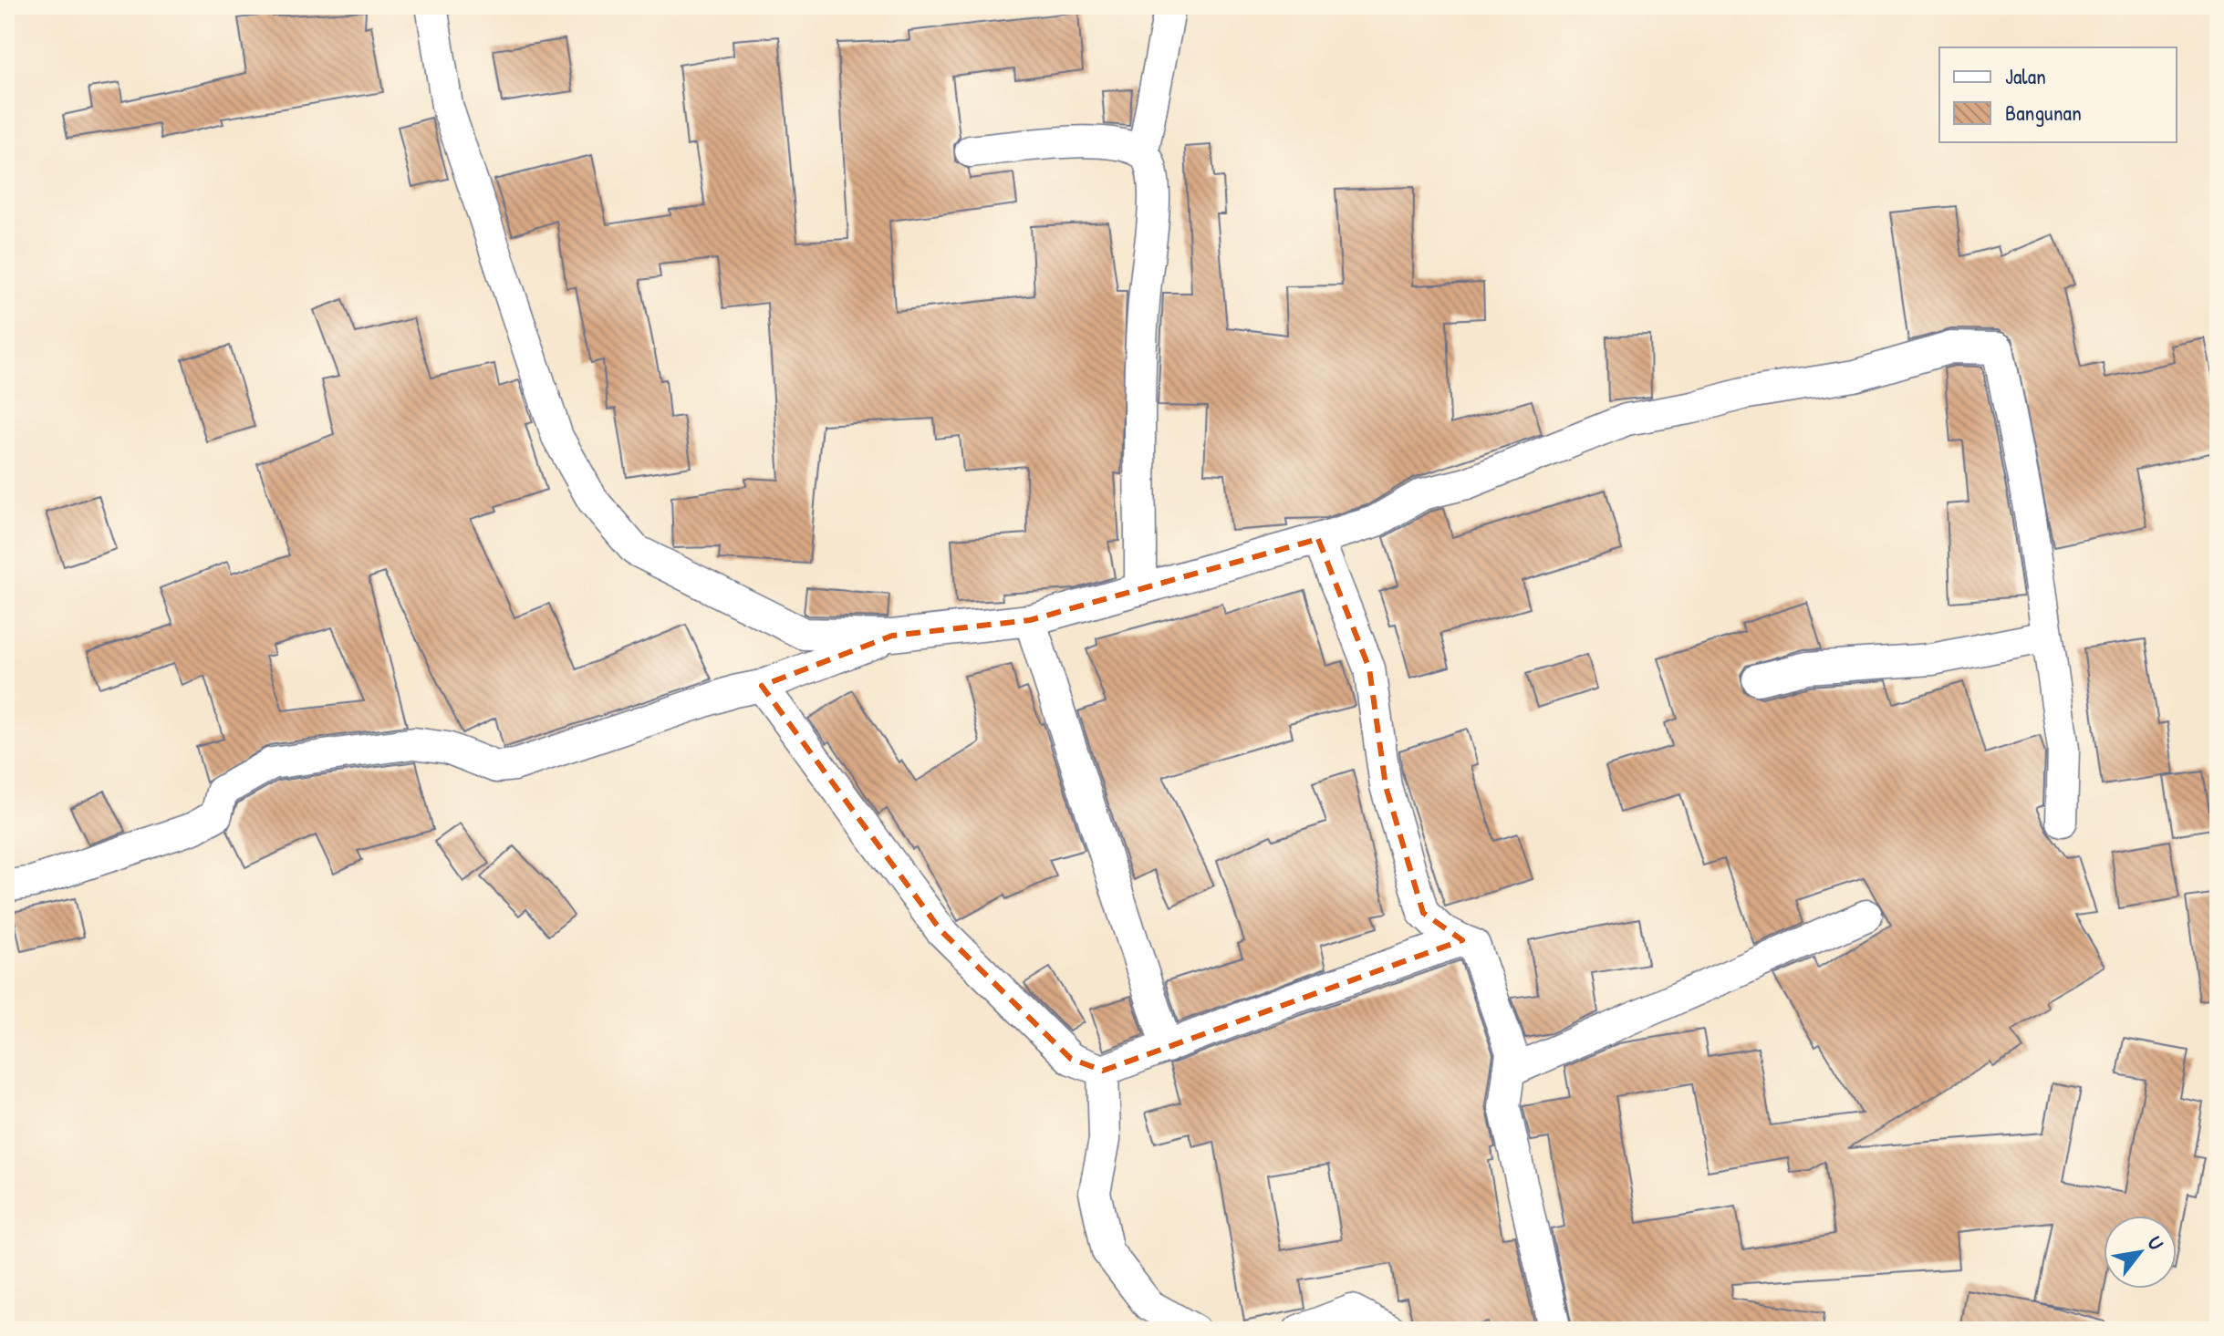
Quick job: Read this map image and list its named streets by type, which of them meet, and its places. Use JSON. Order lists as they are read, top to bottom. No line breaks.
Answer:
{"legend":["Jalan","Bangunan"],"north":"top right"}
